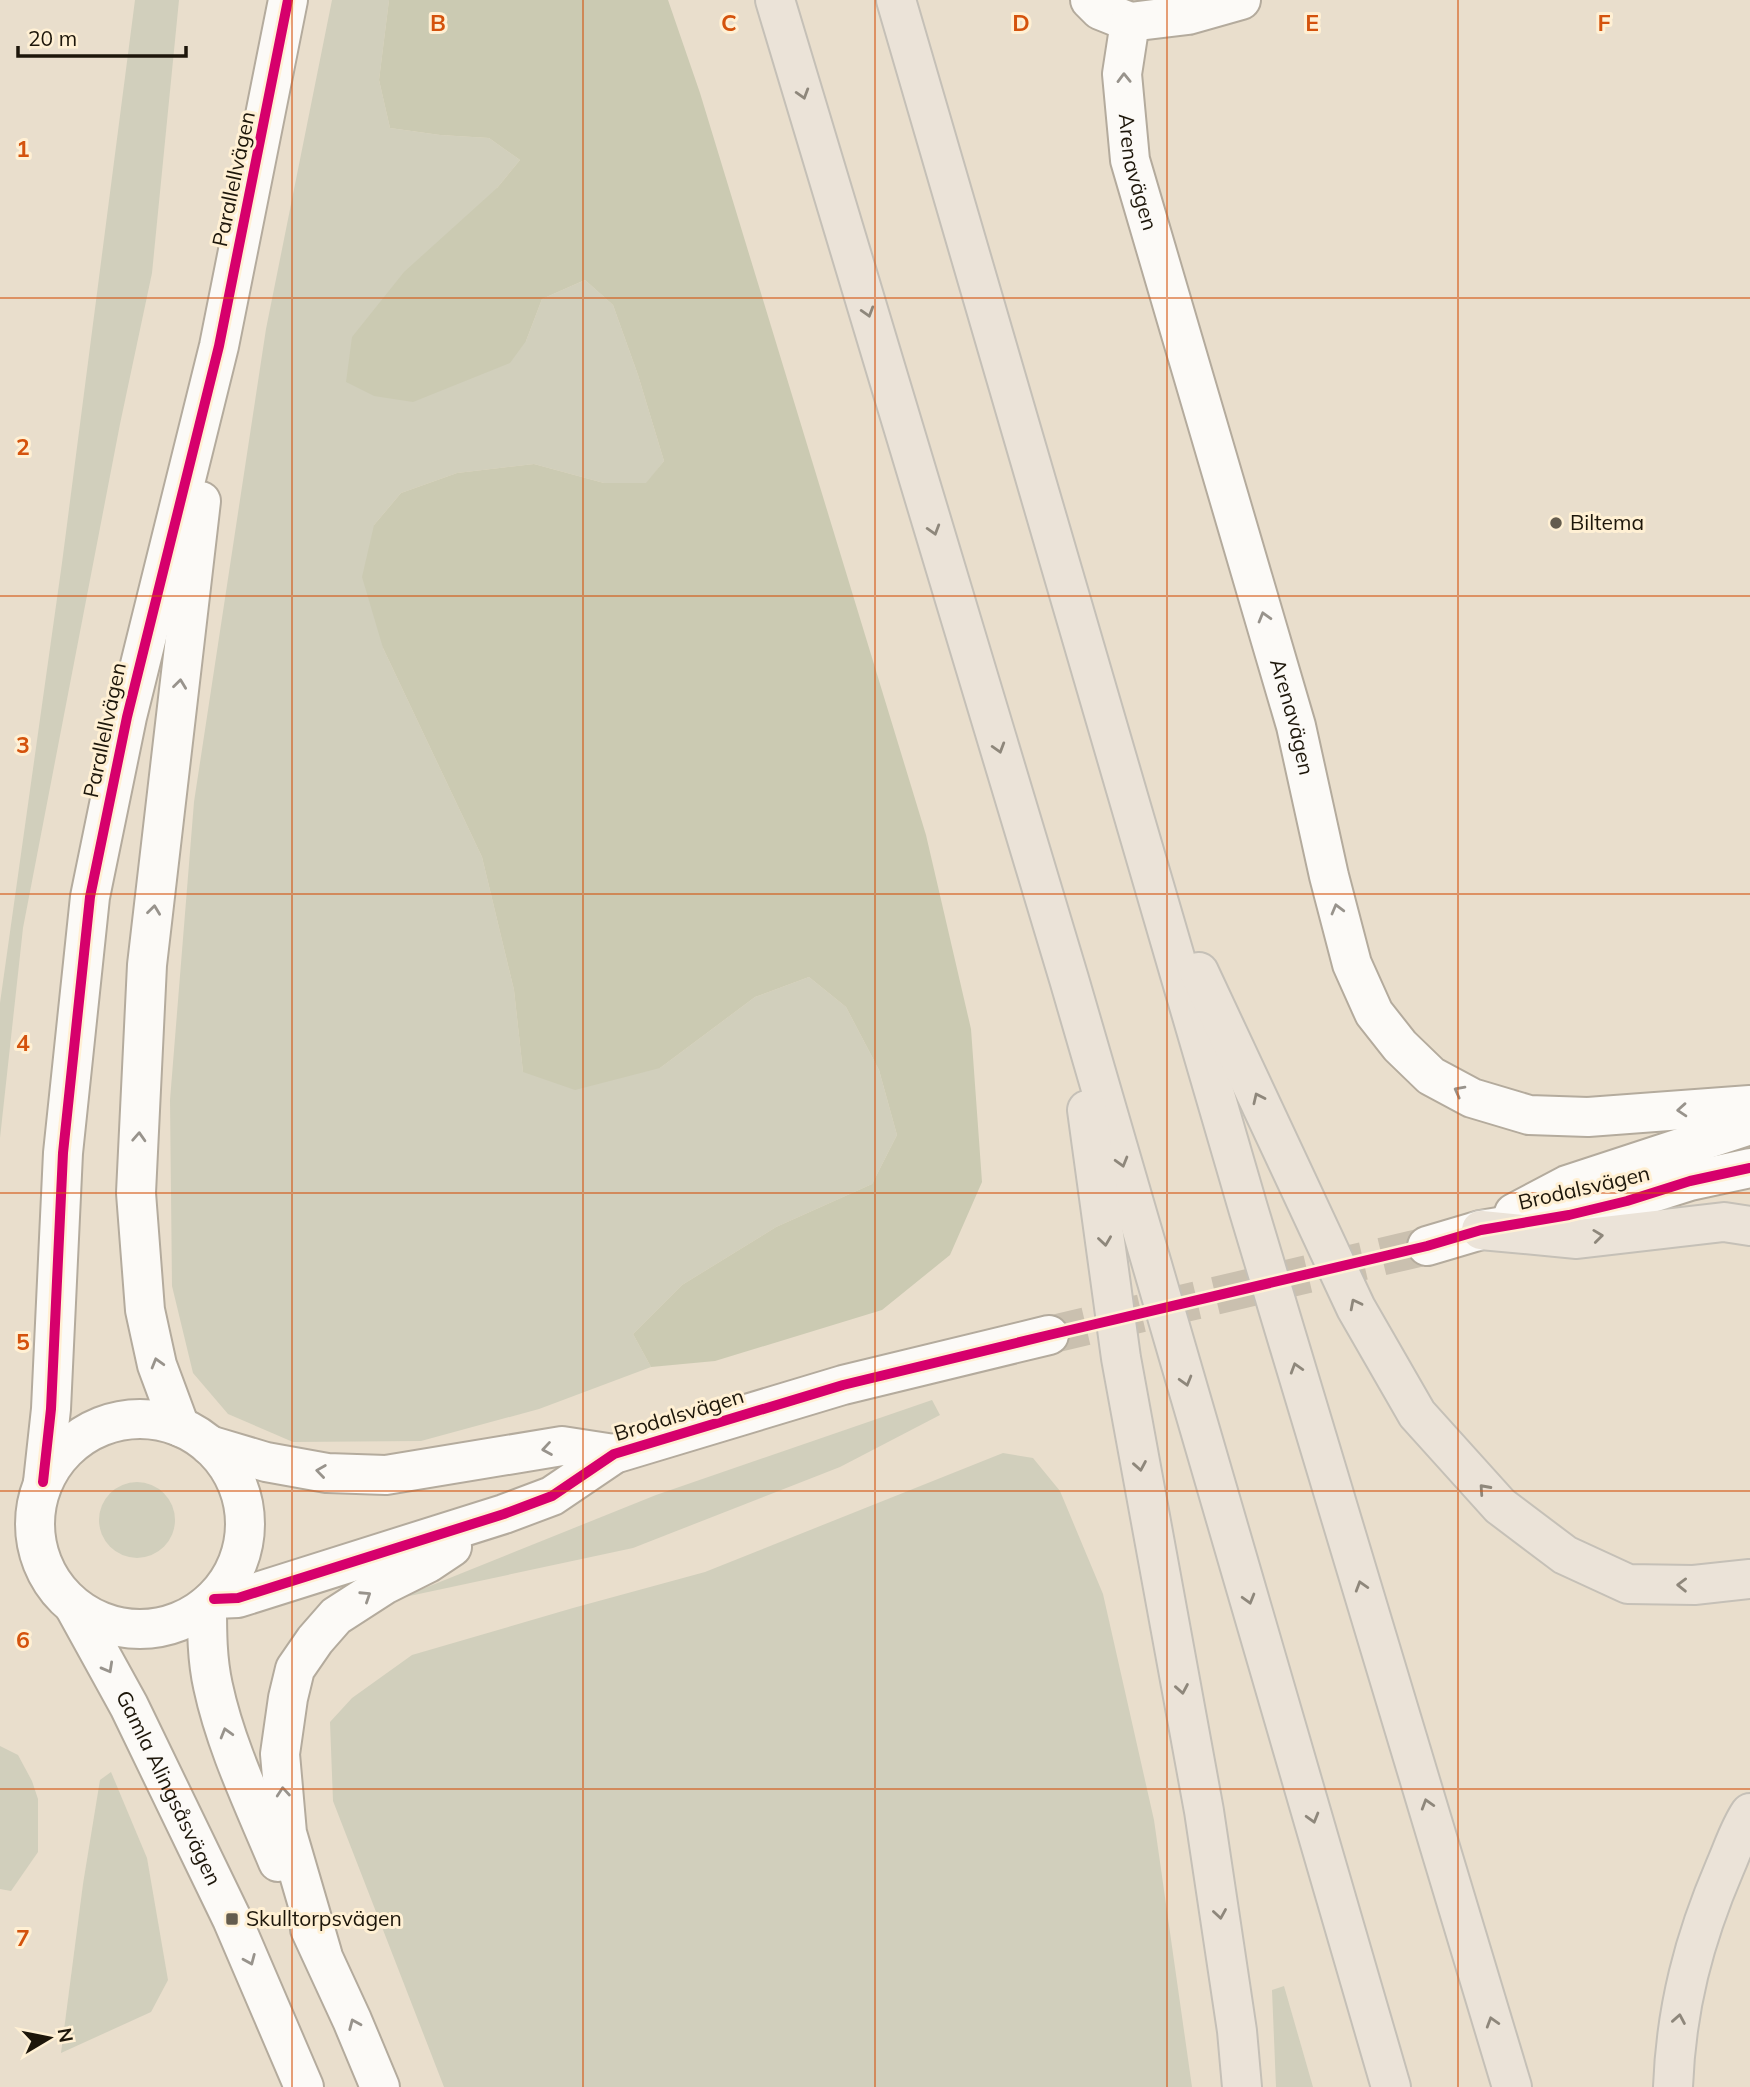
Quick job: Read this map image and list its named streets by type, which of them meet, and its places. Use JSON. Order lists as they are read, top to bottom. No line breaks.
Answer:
{"streets":{"street":["Arenavägen","Parallellvägen","Brodalsvägen","Gamla Alingsåsvägen"]},"crossings":[["Parallellvägen","Brodalsvägen"],["Parallellvägen","Gamla Alingsåsvägen"],["Brodalsvägen","Gamla Alingsåsvägen"]],"one_way":["Arenavägen"],"places":{"other":["Biltema"],"transit":["Skulltorpsvägen"]},"scale_bar":"20 m","north":"right","grid":{"columns":["B","C","D","E","F"],"rows":["1","2","3","4","5","6","7"]}}
